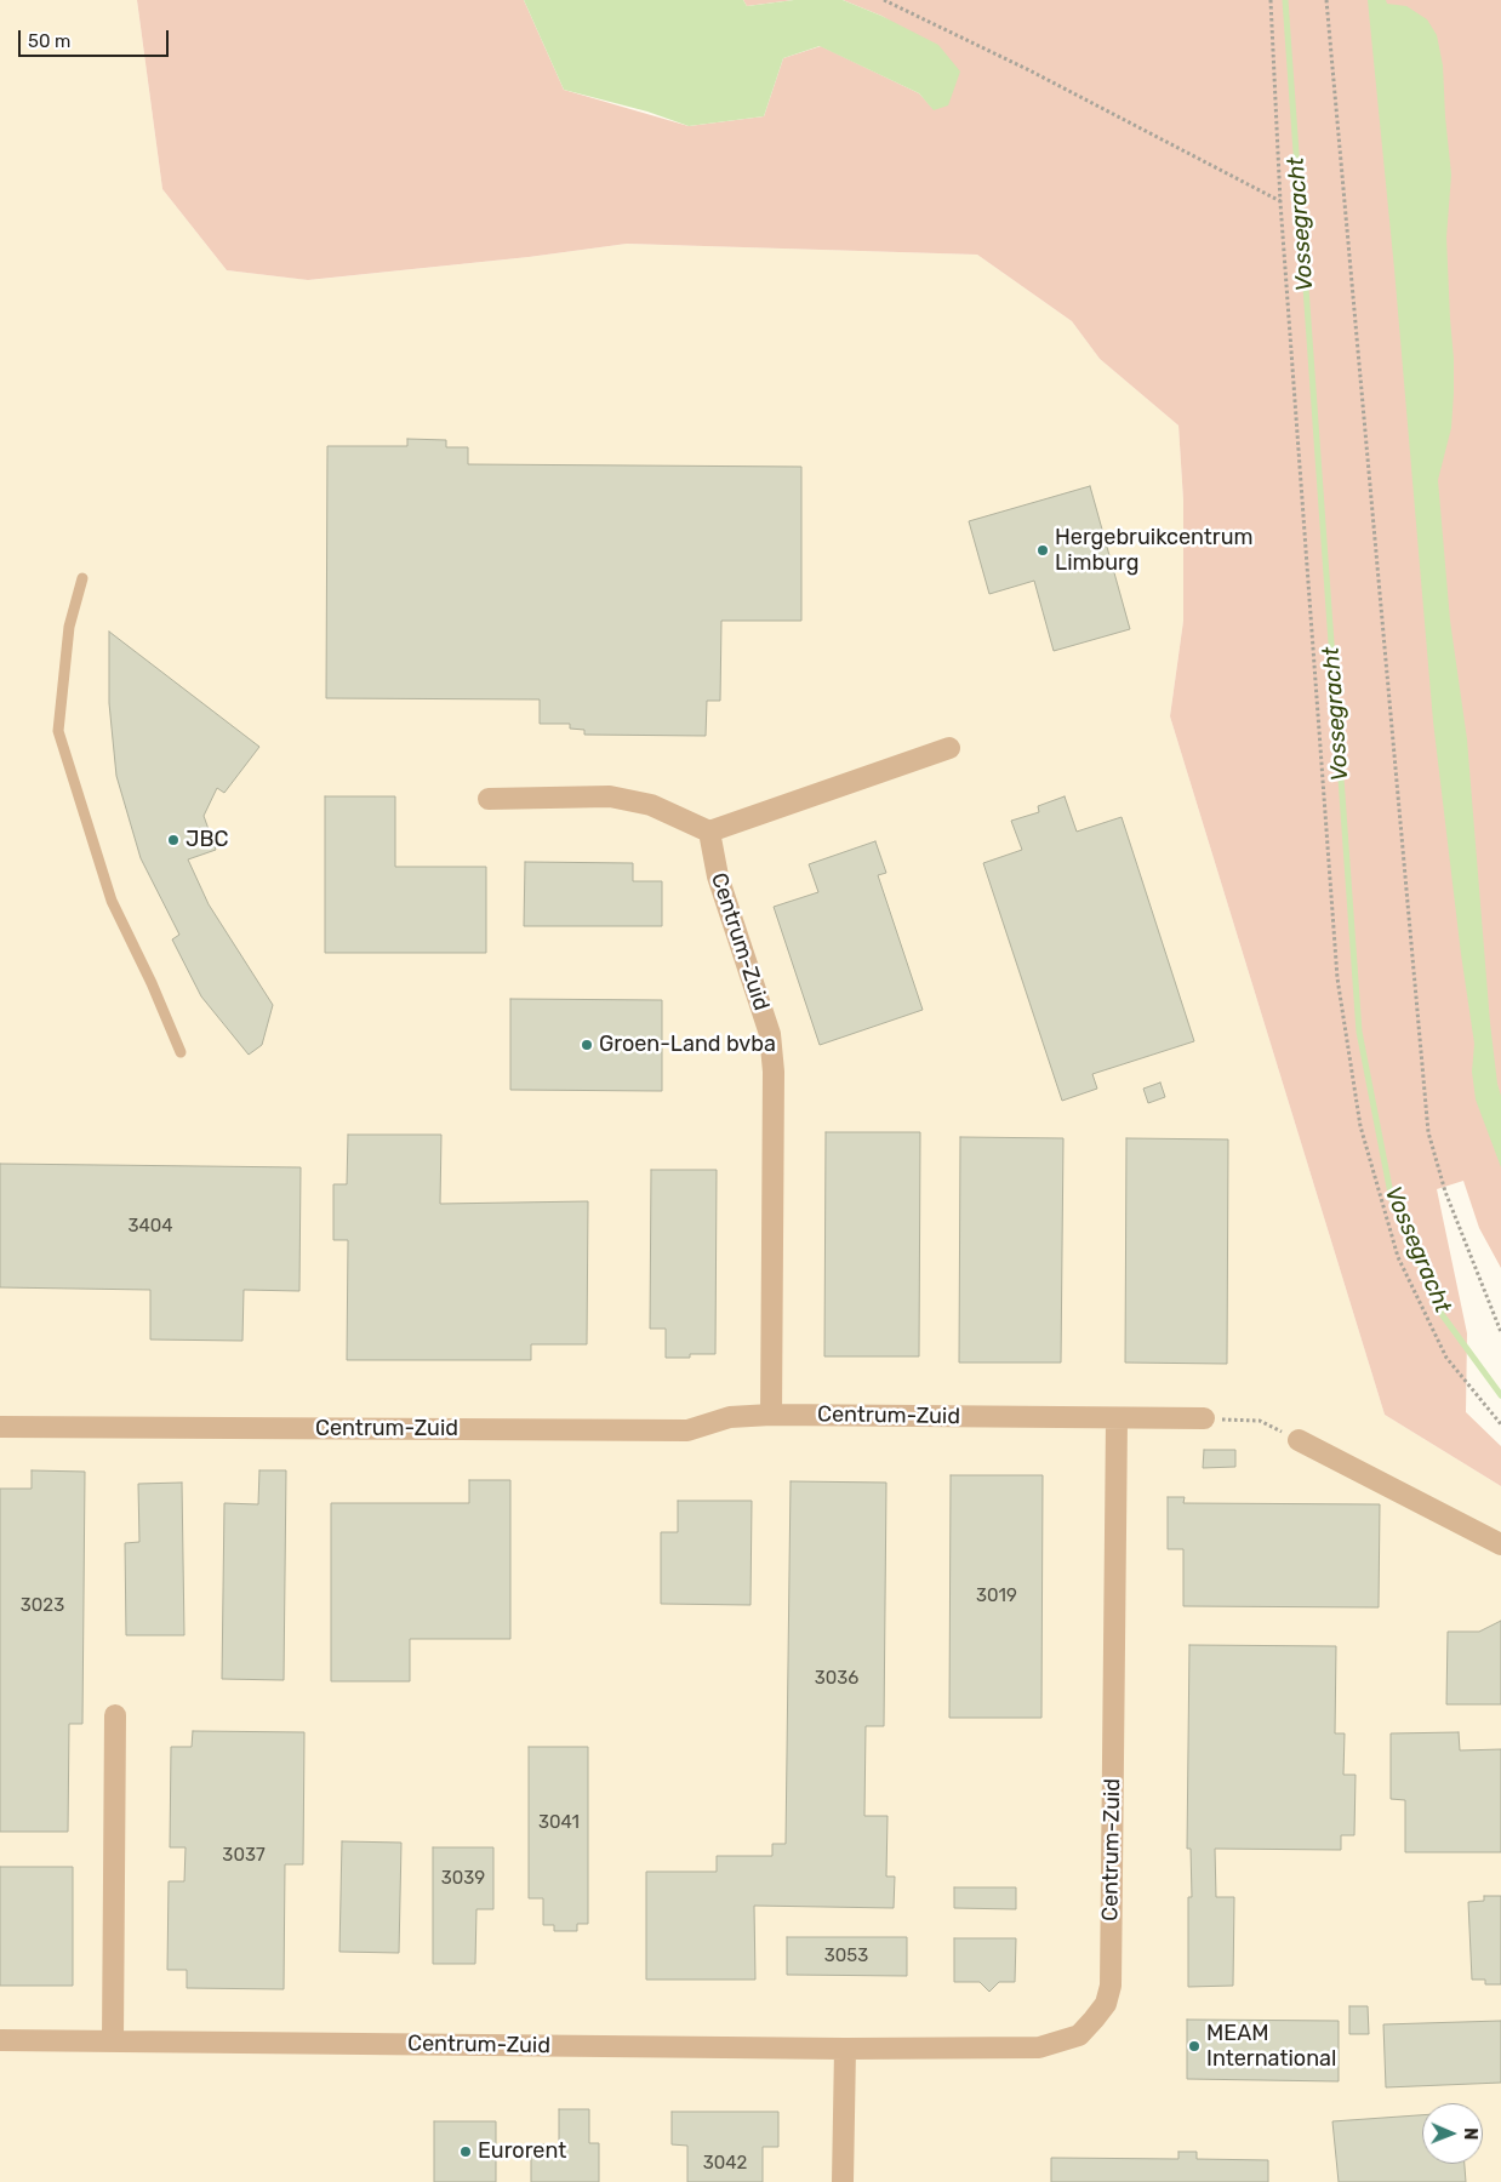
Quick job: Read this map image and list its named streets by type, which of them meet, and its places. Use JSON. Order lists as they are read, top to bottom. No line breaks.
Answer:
{"streets":{"street":["Centrum-Zuid"]},"water":["Vossegracht"],"places":["Hergebruikcentrum Limburg","JBC","Groen-Land bvba","MEAM International","Eurorent"],"house_numbers":["3404","3019","3023","3036","3041","3037","3039","3053","3042"],"scale_bar":"50 m","north":"right"}
